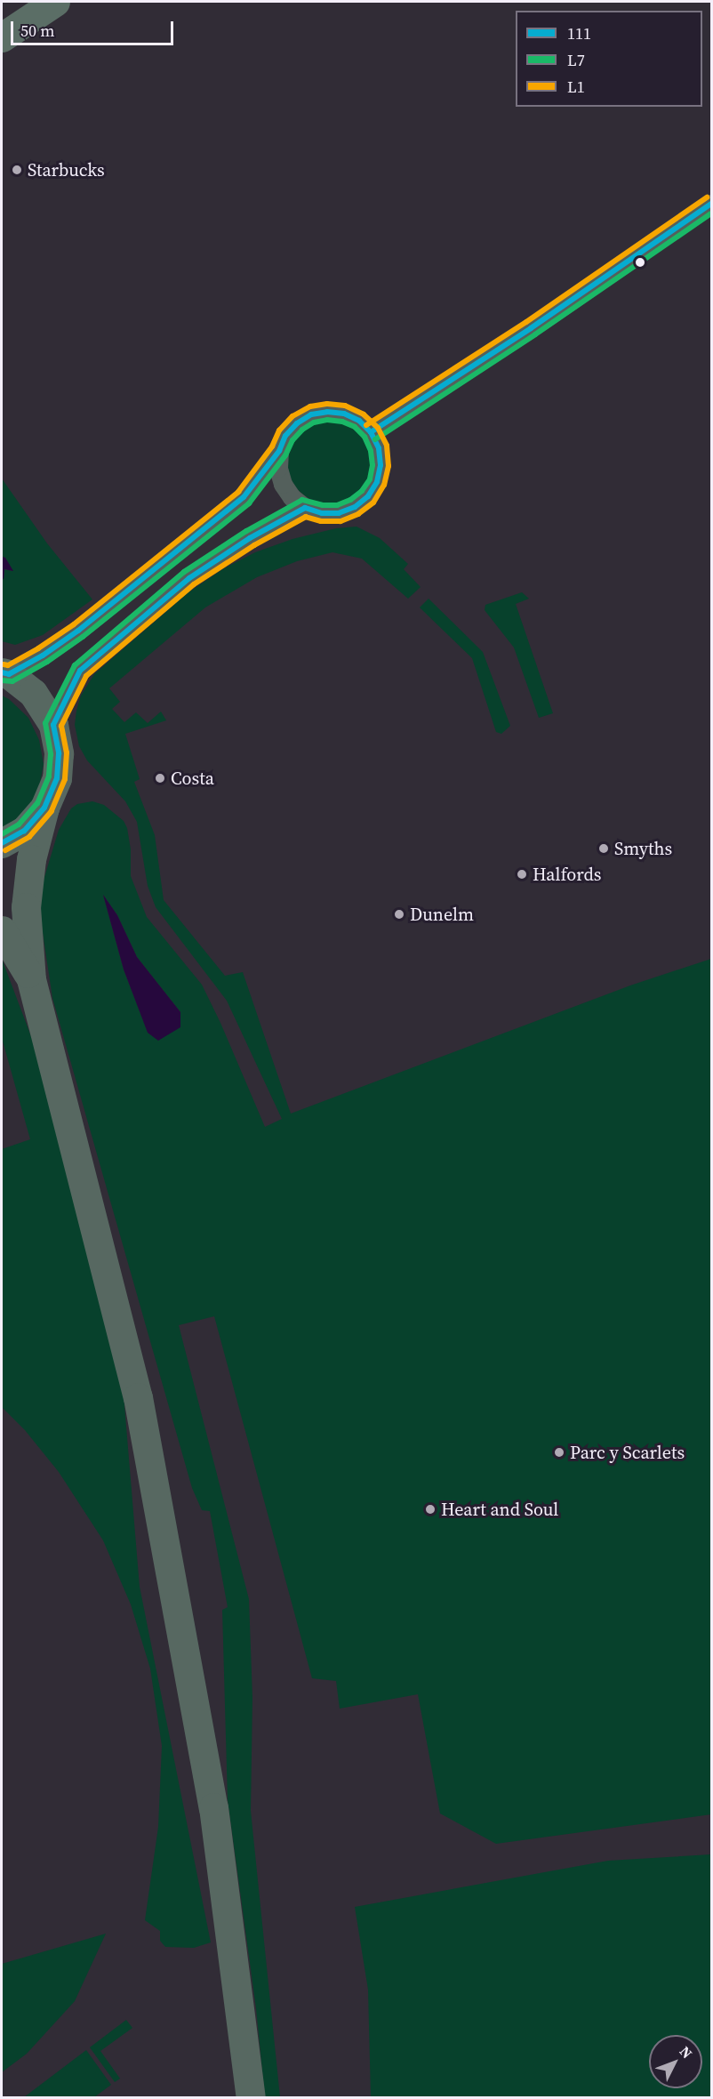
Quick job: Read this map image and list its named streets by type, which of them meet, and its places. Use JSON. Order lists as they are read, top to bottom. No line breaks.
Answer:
{"places":["Starbucks","Costa","Smyths","Halfords","Dunelm","Parc y Scarlets","Heart and Soul"],"lines":["transit line L1","transit line 111","transit line L7"],"legend":["111","L7","L1"],"scale_bar":"50 m","north":"top right"}
